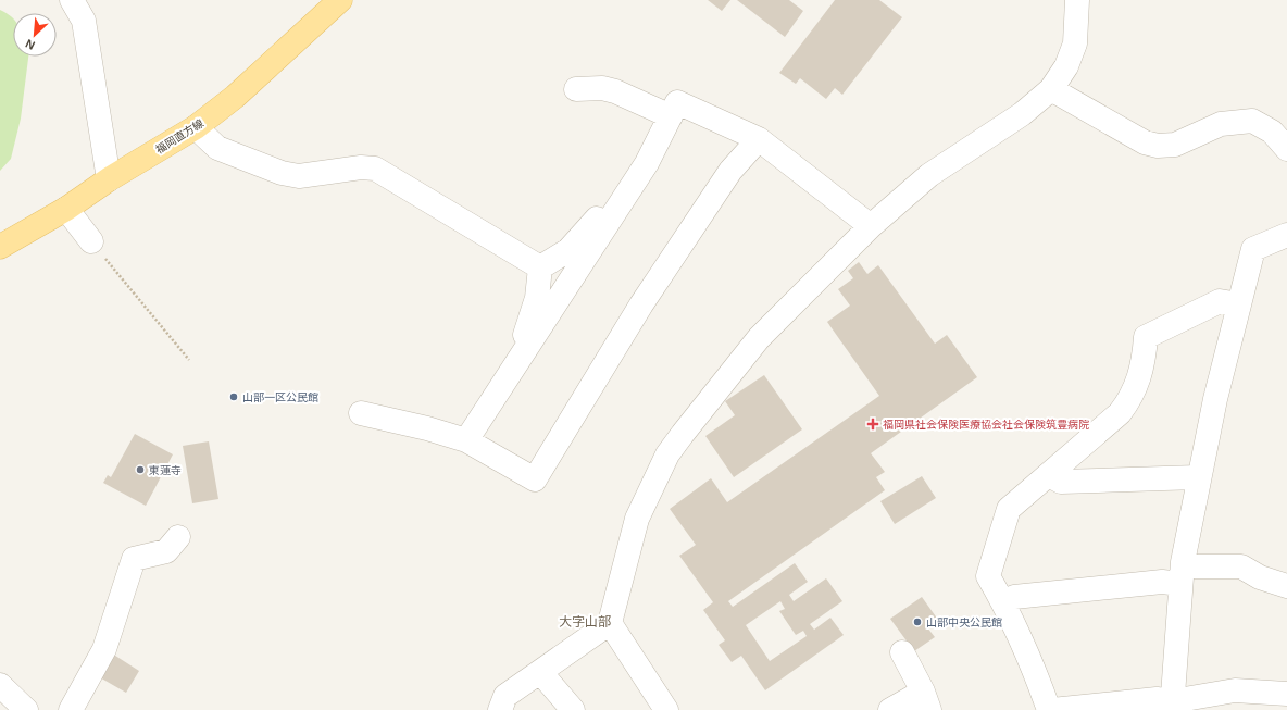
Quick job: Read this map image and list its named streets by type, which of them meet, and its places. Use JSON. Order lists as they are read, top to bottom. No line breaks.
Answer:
{"streets":{"main road":["福岡直方線"]},"districts":["大字山部"],"places":{"other":["山部一区公民館","東蓮寺","山部中央公民館"],"health":["福岡県社会保険医療協会社会保険筑豊病院"]},"north":"bottom left"}
